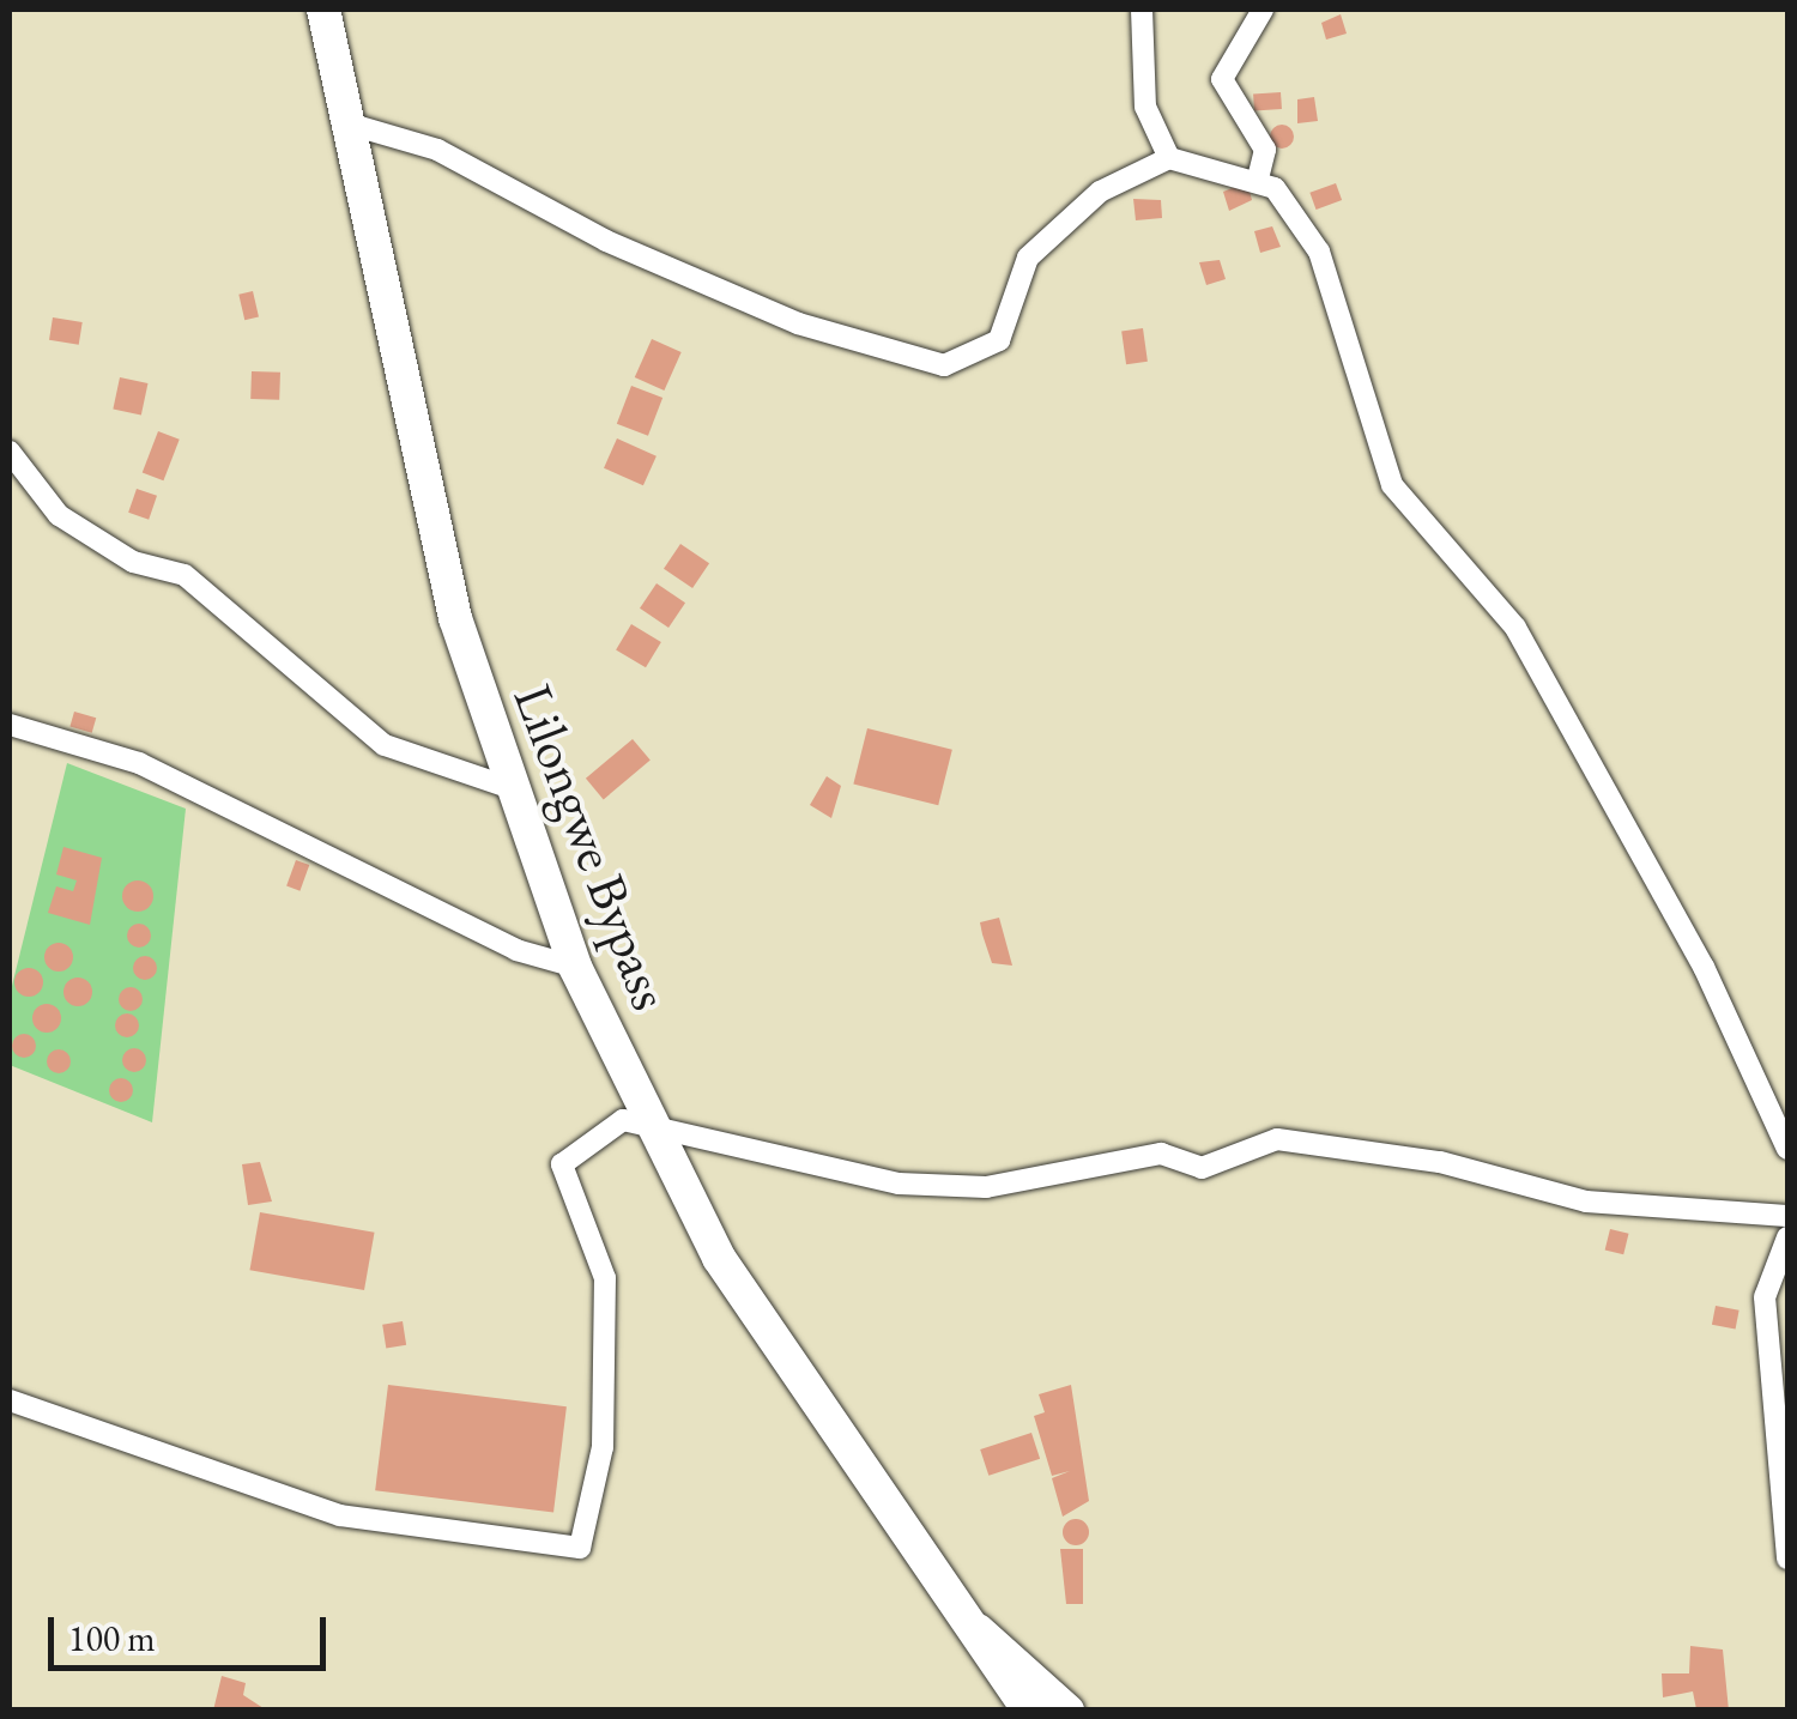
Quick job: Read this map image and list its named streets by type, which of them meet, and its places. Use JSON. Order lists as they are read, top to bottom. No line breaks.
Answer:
{"streets":{"main road":["Lilongwe Bypass"]},"scale_bar":"100 m"}
